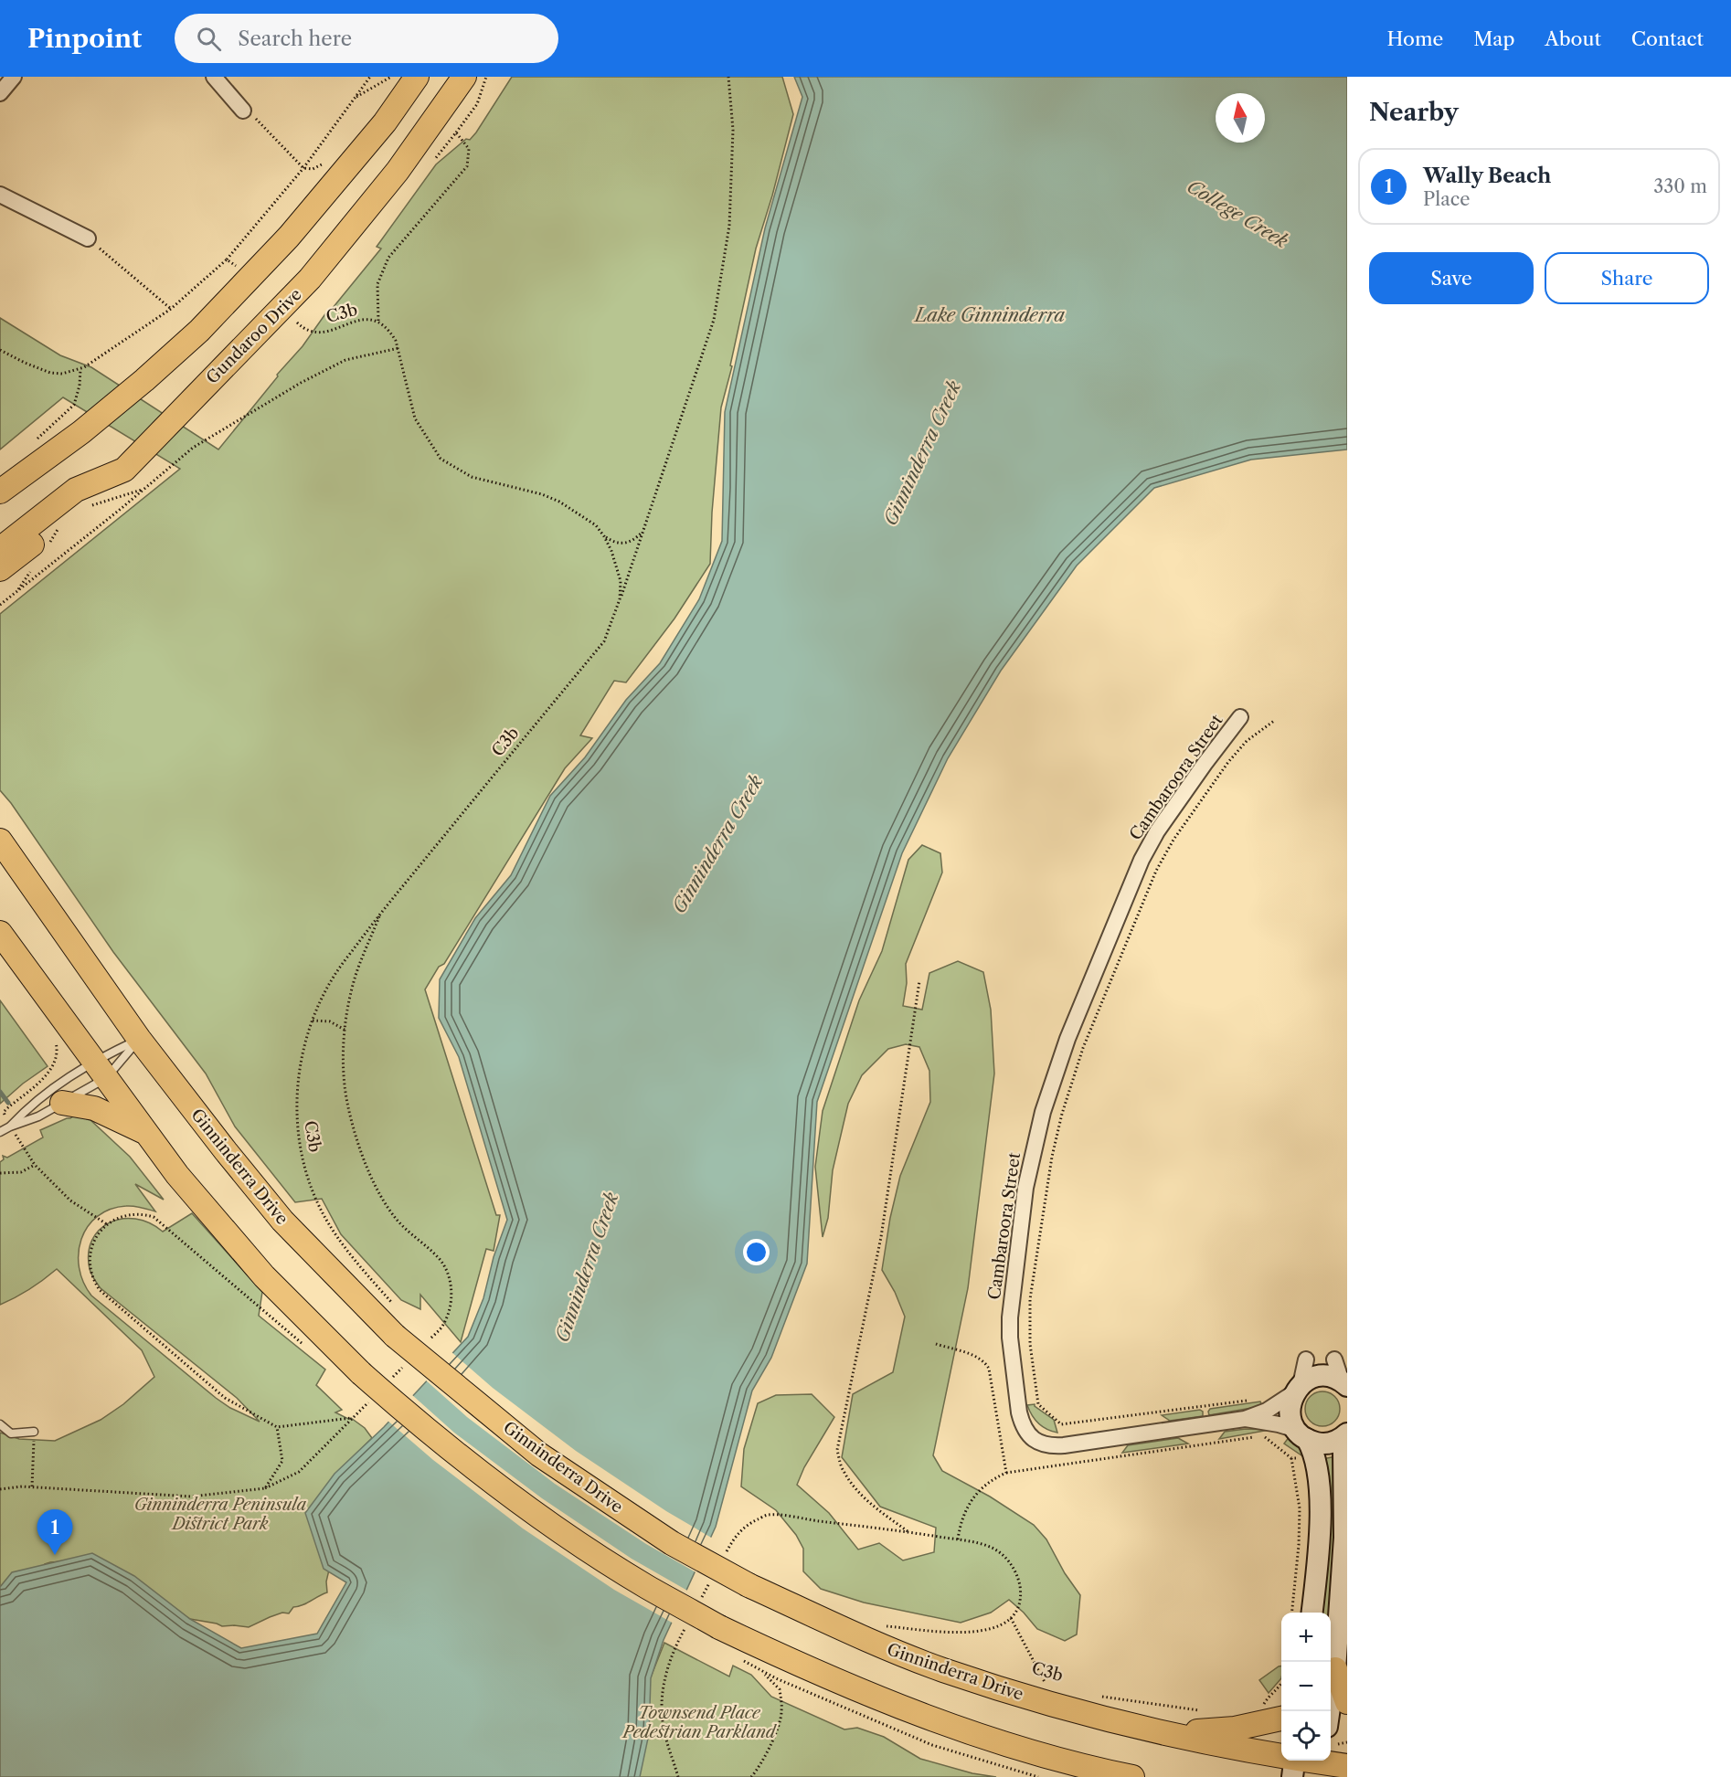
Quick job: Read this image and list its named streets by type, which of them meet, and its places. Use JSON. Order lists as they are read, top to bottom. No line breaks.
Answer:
{"streets":{"main road":["Gundaroo Drive","Ginninderra Drive"],"street":["Cambaroora Street"],"path":["C3b"]},"water":["College Creek","Lake Ginninderra","Ginninderra Creek"],"parks":["Ginninderra Peninsula District Park","Townsend Place Pedestrian Parkland"],"north":"top","page":{"header":"Pinpoint","search":"Search here","nav":["Home","Map","About","Contact"],"heading":"Nearby","list":[{"mark":"1","name":"Wally Beach","note":"Place","value":"330 m"}],"buttons":["Save","Share"],"pins":"1","map_buttons":["+","−"]}}
